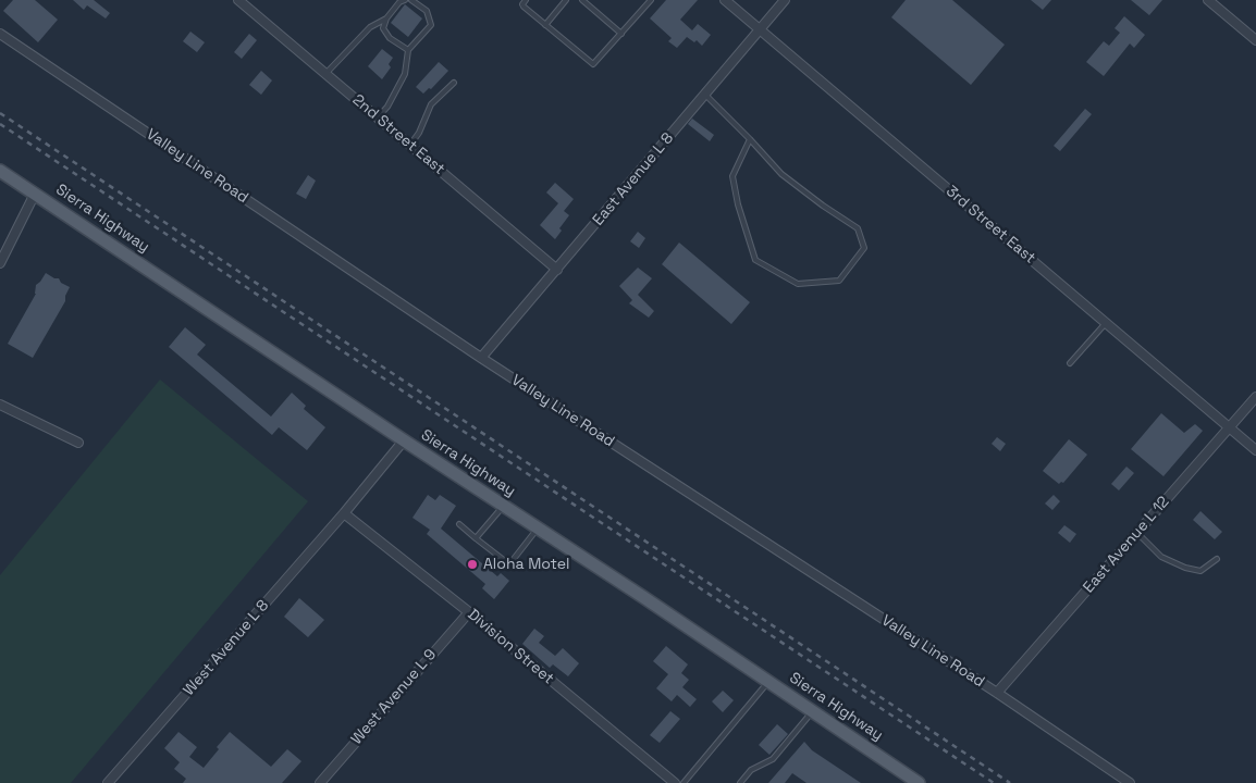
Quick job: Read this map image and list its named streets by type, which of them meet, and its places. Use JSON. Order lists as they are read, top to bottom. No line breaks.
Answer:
{"streets":{"main road":["Sierra Highway"],"street":["2nd Street East","Valley Line Road","East Avenue L 8","3rd Street East","East Avenue L 12","Division Street","West Avenue L 8","West Avenue L 9"]},"crossings":[["2nd Street East","East Avenue L 8"],["Valley Line Road","East Avenue L 8"],["Valley Line Road","East Avenue L 12"],["East Avenue L 8","3rd Street East"],["3rd Street East","East Avenue L 12"],["Division Street","West Avenue L 8"],["Division Street","West Avenue L 9"]],"places":["Aloha Motel"]}
